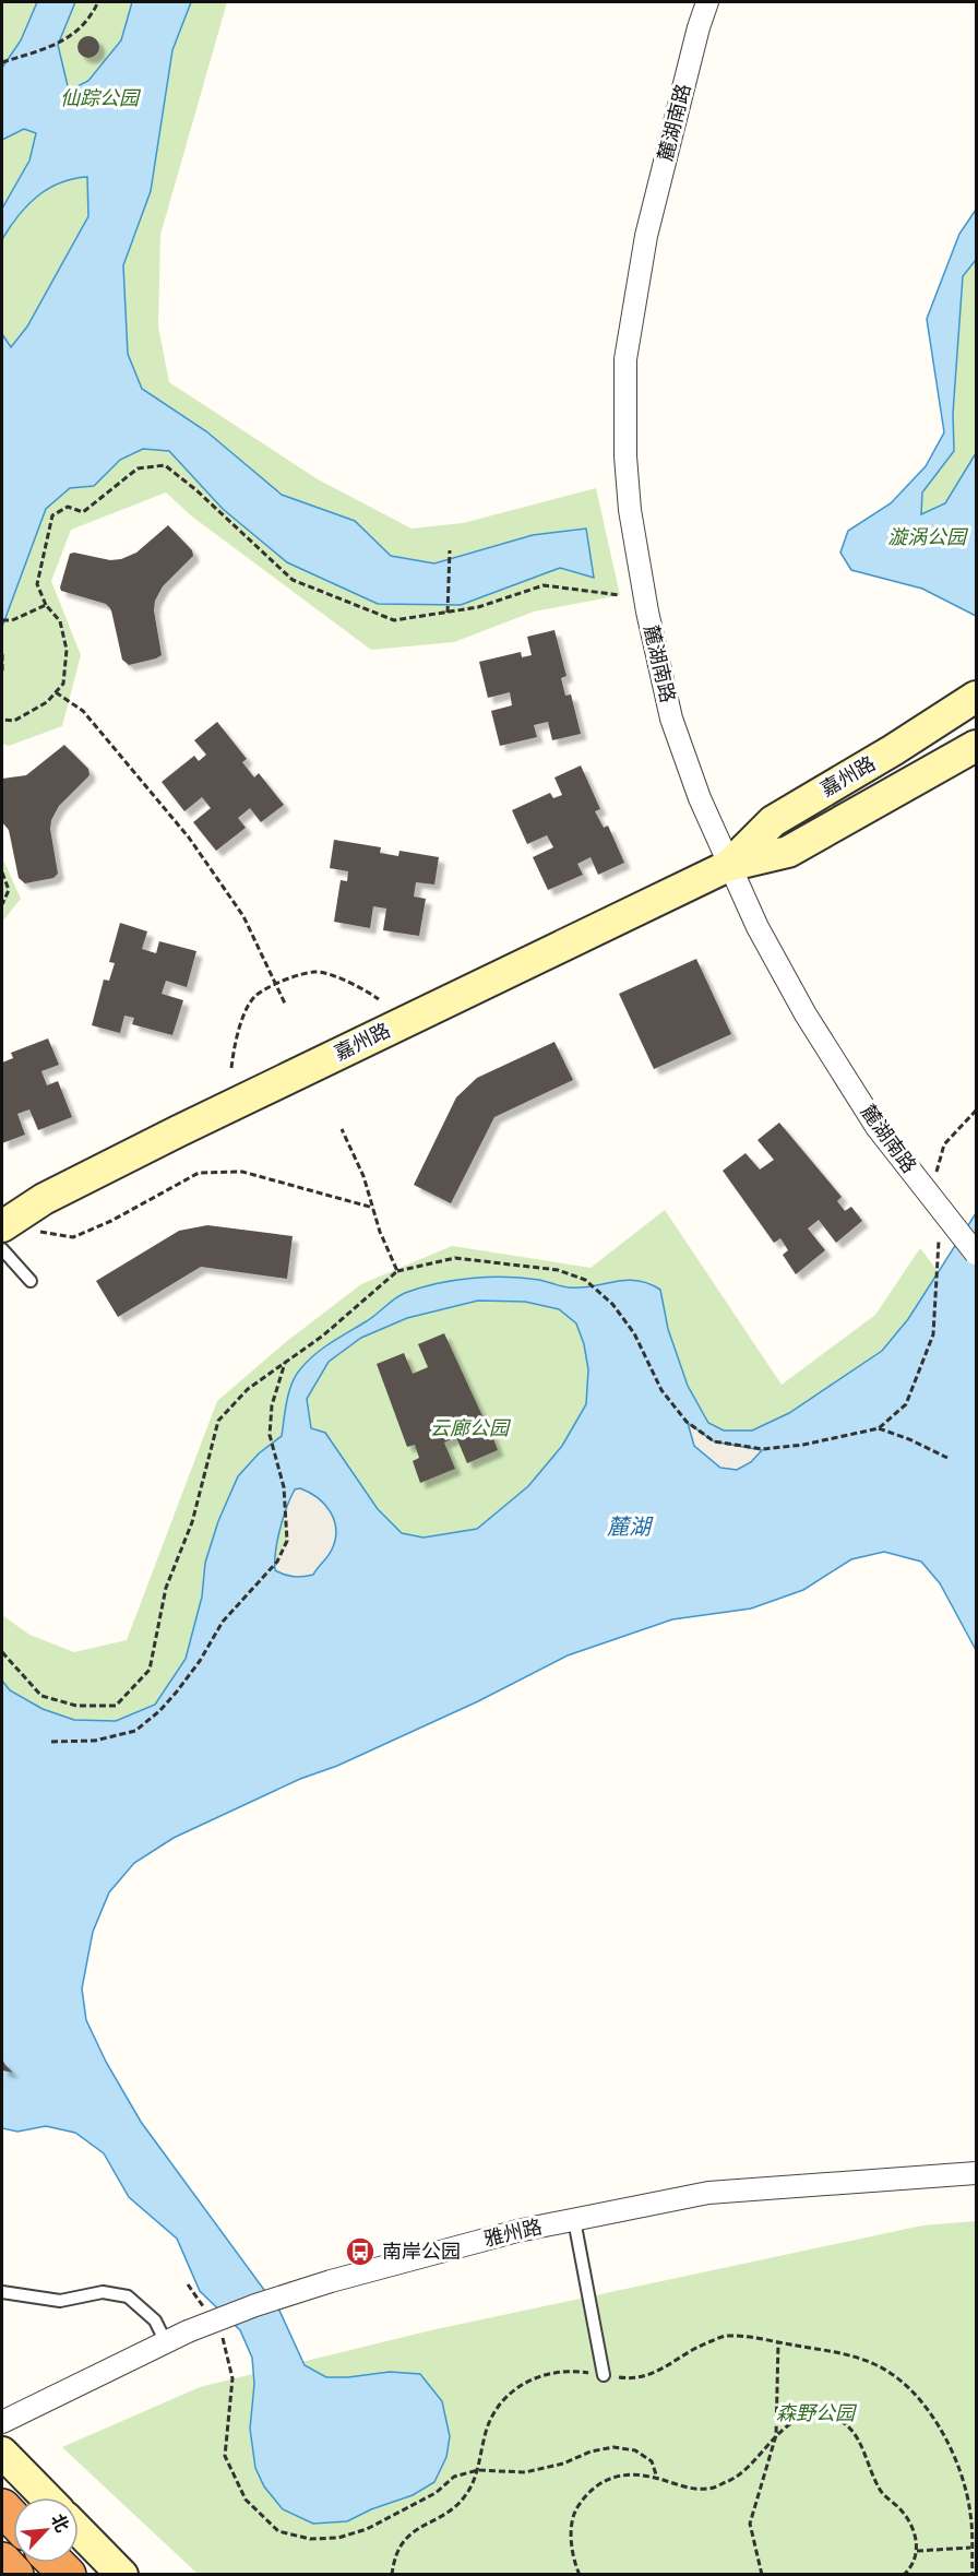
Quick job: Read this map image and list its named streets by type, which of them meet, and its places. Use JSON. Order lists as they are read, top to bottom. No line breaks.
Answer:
{"streets":{"street":["麓湖南路","嘉州路","雅州路"]},"crossings":[["麓湖南路","嘉州路"]],"water":["麓湖"],"parks":["仙踪公园","漩涡公园","云廊公园","森野公园"],"places":{"bus stop":["南岸公园"]},"north":"top right"}
